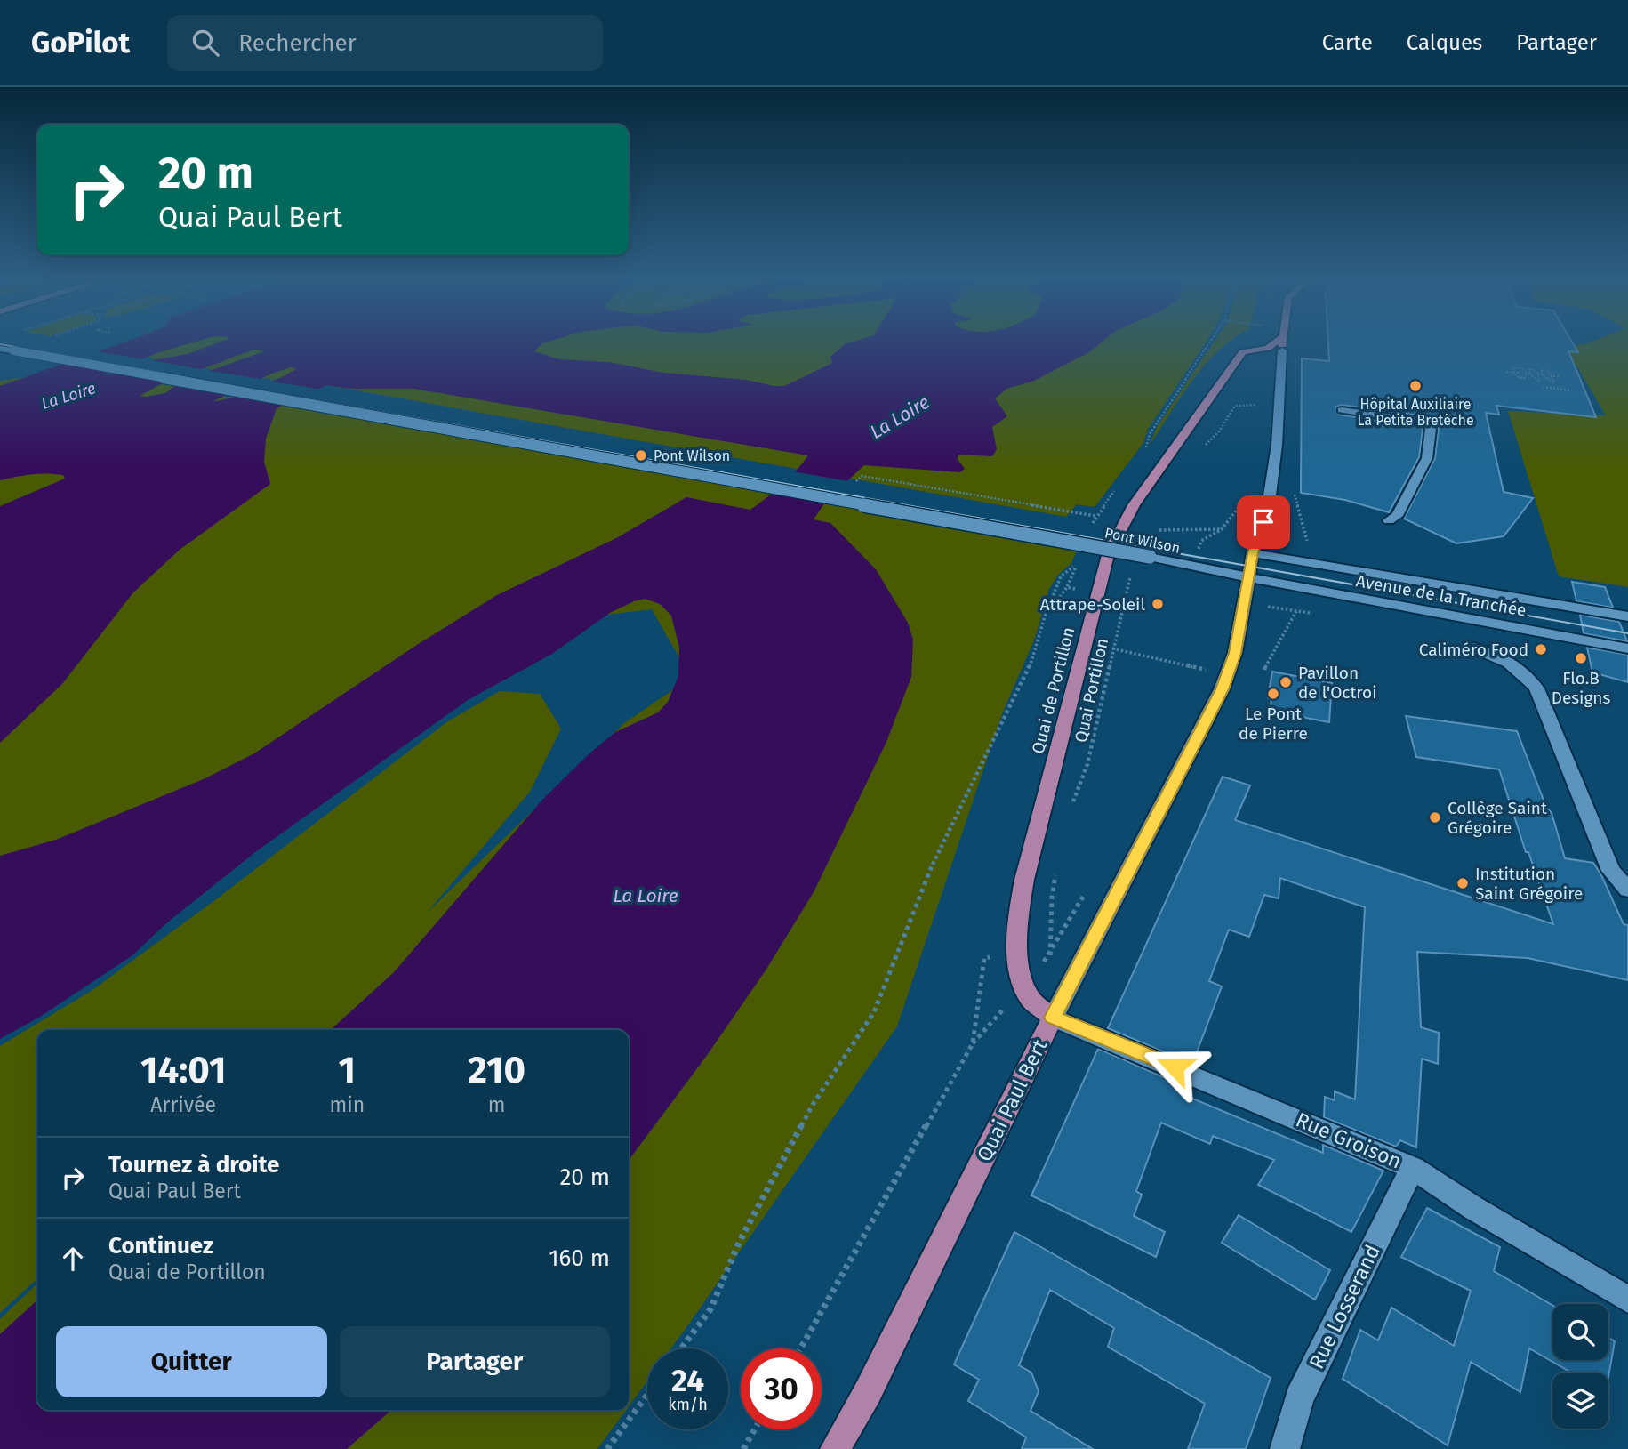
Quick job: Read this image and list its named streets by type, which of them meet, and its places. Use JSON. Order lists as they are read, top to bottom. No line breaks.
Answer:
{"streets":{"main road":["Quai de Portillon","Quai Paul Bert"],"street":["Pont Wilson","Avenue de la Tranchée","Rue Groison","Rue Losserand"],"path":["Quai Portillon"]},"crossings":[["Pont Wilson","Avenue de la Tranchée"],["Pont Wilson","Quai Paul Bert"],["Avenue de la Tranchée","Quai Paul Bert"],["Quai de Portillon","Quai Paul Bert"],["Quai de Portillon","Rue Groison"],["Quai Paul Bert","Rue Groison"],["Rue Groison","Rue Losserand"]],"water":["La Loire"],"places":["Hôpital Auxiliaire La Petite Bretèche","Pont Wilson","Attrape-Soleil","Caliméro Food","Flo.B Designs","Pavillon de l'Octroi","Le Pont de Pierre","Collège Saint Grégoire","Institution Saint Grégoire"],"page":{"header":"GoPilot","search":"Rechercher","nav":["Carte","Calques","Partager"],"turn":["20 m","Quai Paul Bert"],"eta":["14:01","Arrivée","1","min","210","m"],"list":[{"name":"Tournez à droite","note":"Quai Paul Bert","value":"20 m"},{"name":"Continuez","note":"Quai de Portillon","value":"160 m"}],"buttons":["Quitter","Partager"],"speed":"24 km/h","limit":"30"}}
